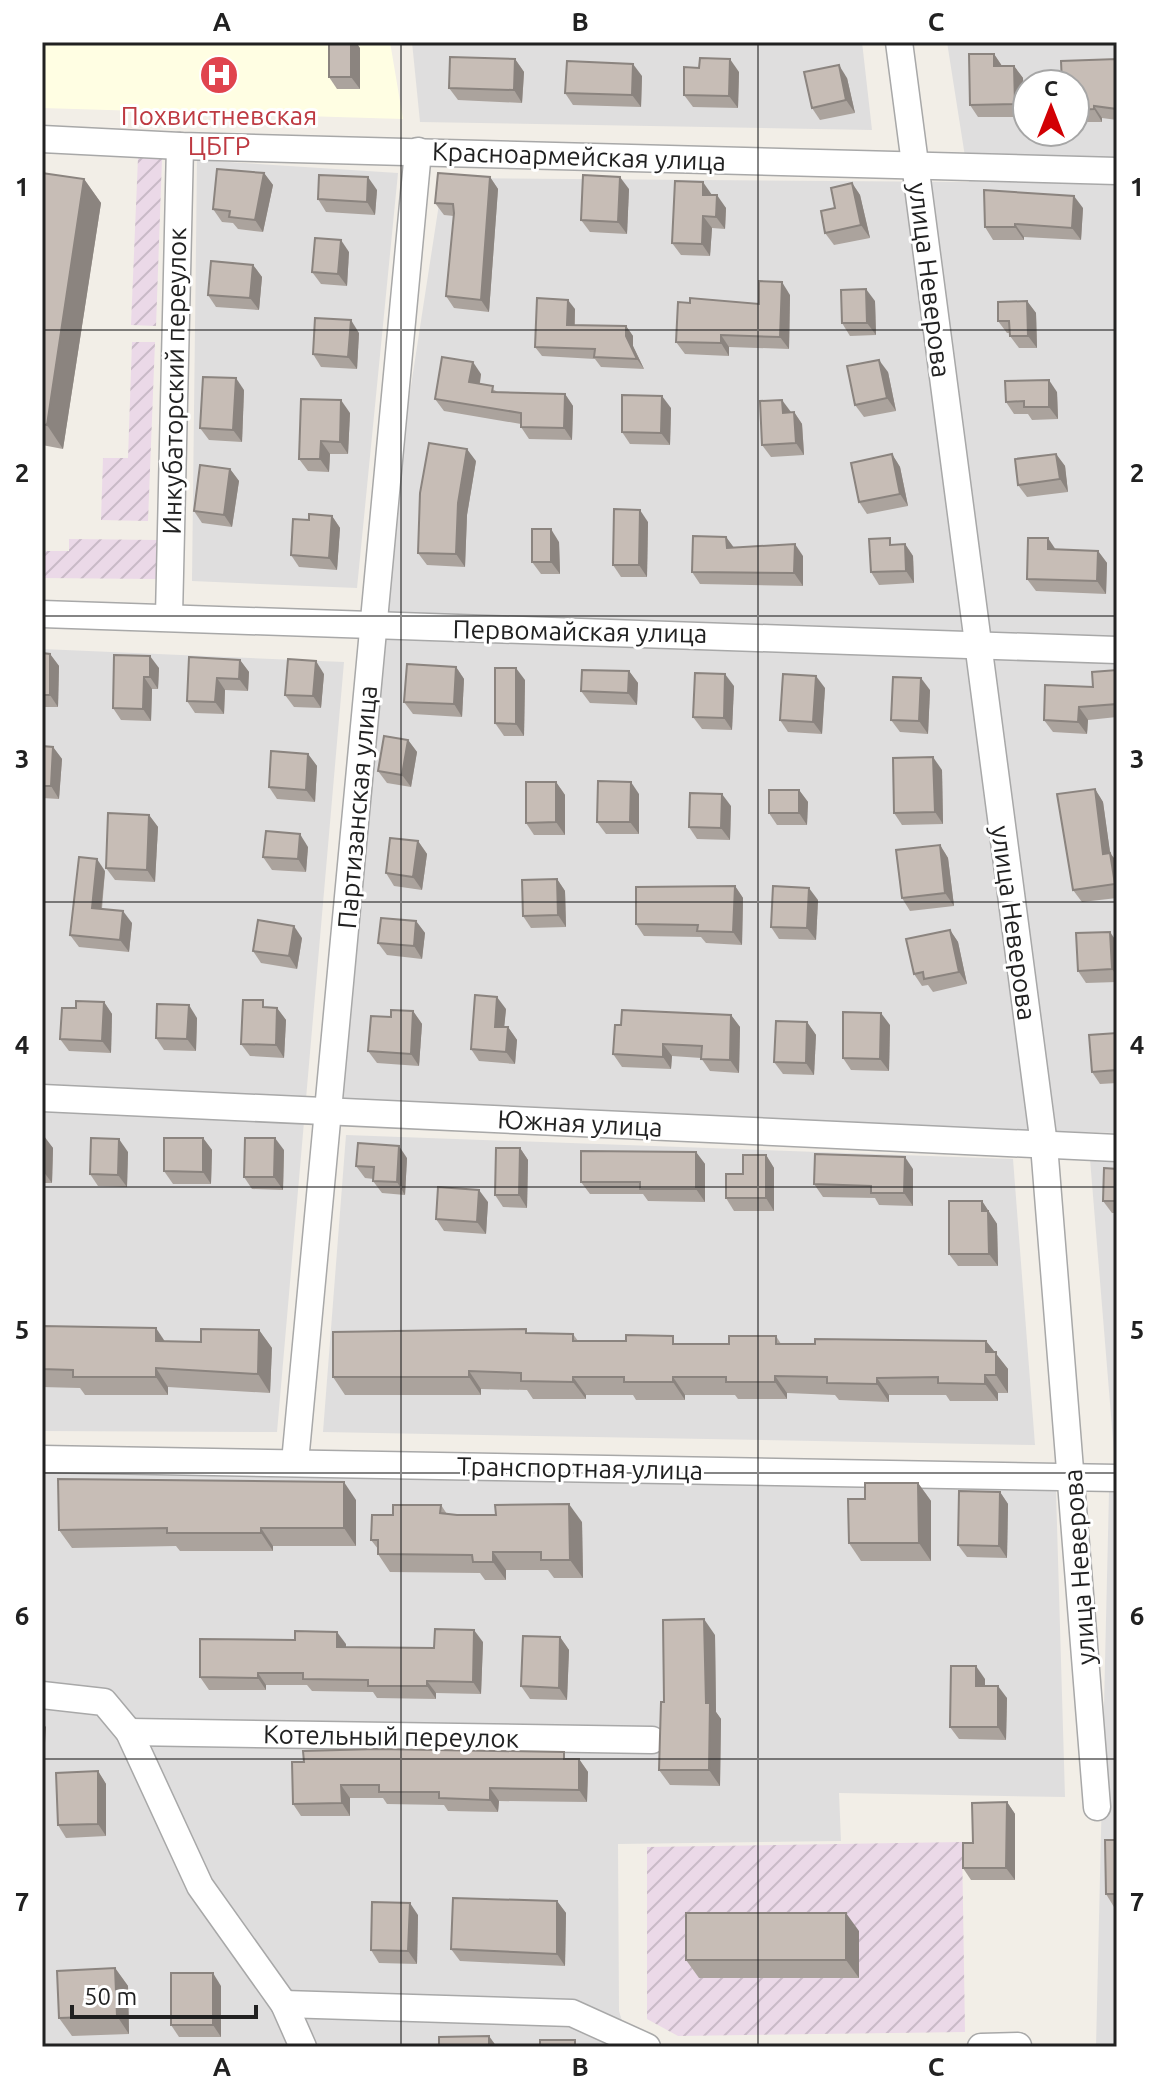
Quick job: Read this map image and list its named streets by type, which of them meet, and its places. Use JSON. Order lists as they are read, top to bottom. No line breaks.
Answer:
{"streets":{"street":["Красноармейская улица","улица Неверова","Инкубаторский переулок","Первомайская улица","Партизанская улица","Южная улица","Транспортная улица","Котельный переулок"]},"crossings":[["Красноармейская улица","улица Неверова"],["Красноармейская улица","Инкубаторский переулок"],["Красноармейская улица","Партизанская улица"],["улица Неверова","Первомайская улица"],["улица Неверова","Южная улица"],["улица Неверова","Транспортная улица"],["Инкубаторский переулок","Первомайская улица"],["Первомайская улица","Партизанская улица"],["Партизанская улица","Южная улица"],["Партизанская улица","Транспортная улица"]],"places":{"hospital":["Похвистневская ЦБГР"]},"scale_bar":"50 m","north":"top","grid":{"columns":["A","B","C"],"rows":["1","2","3","4","5","6","7"]}}
